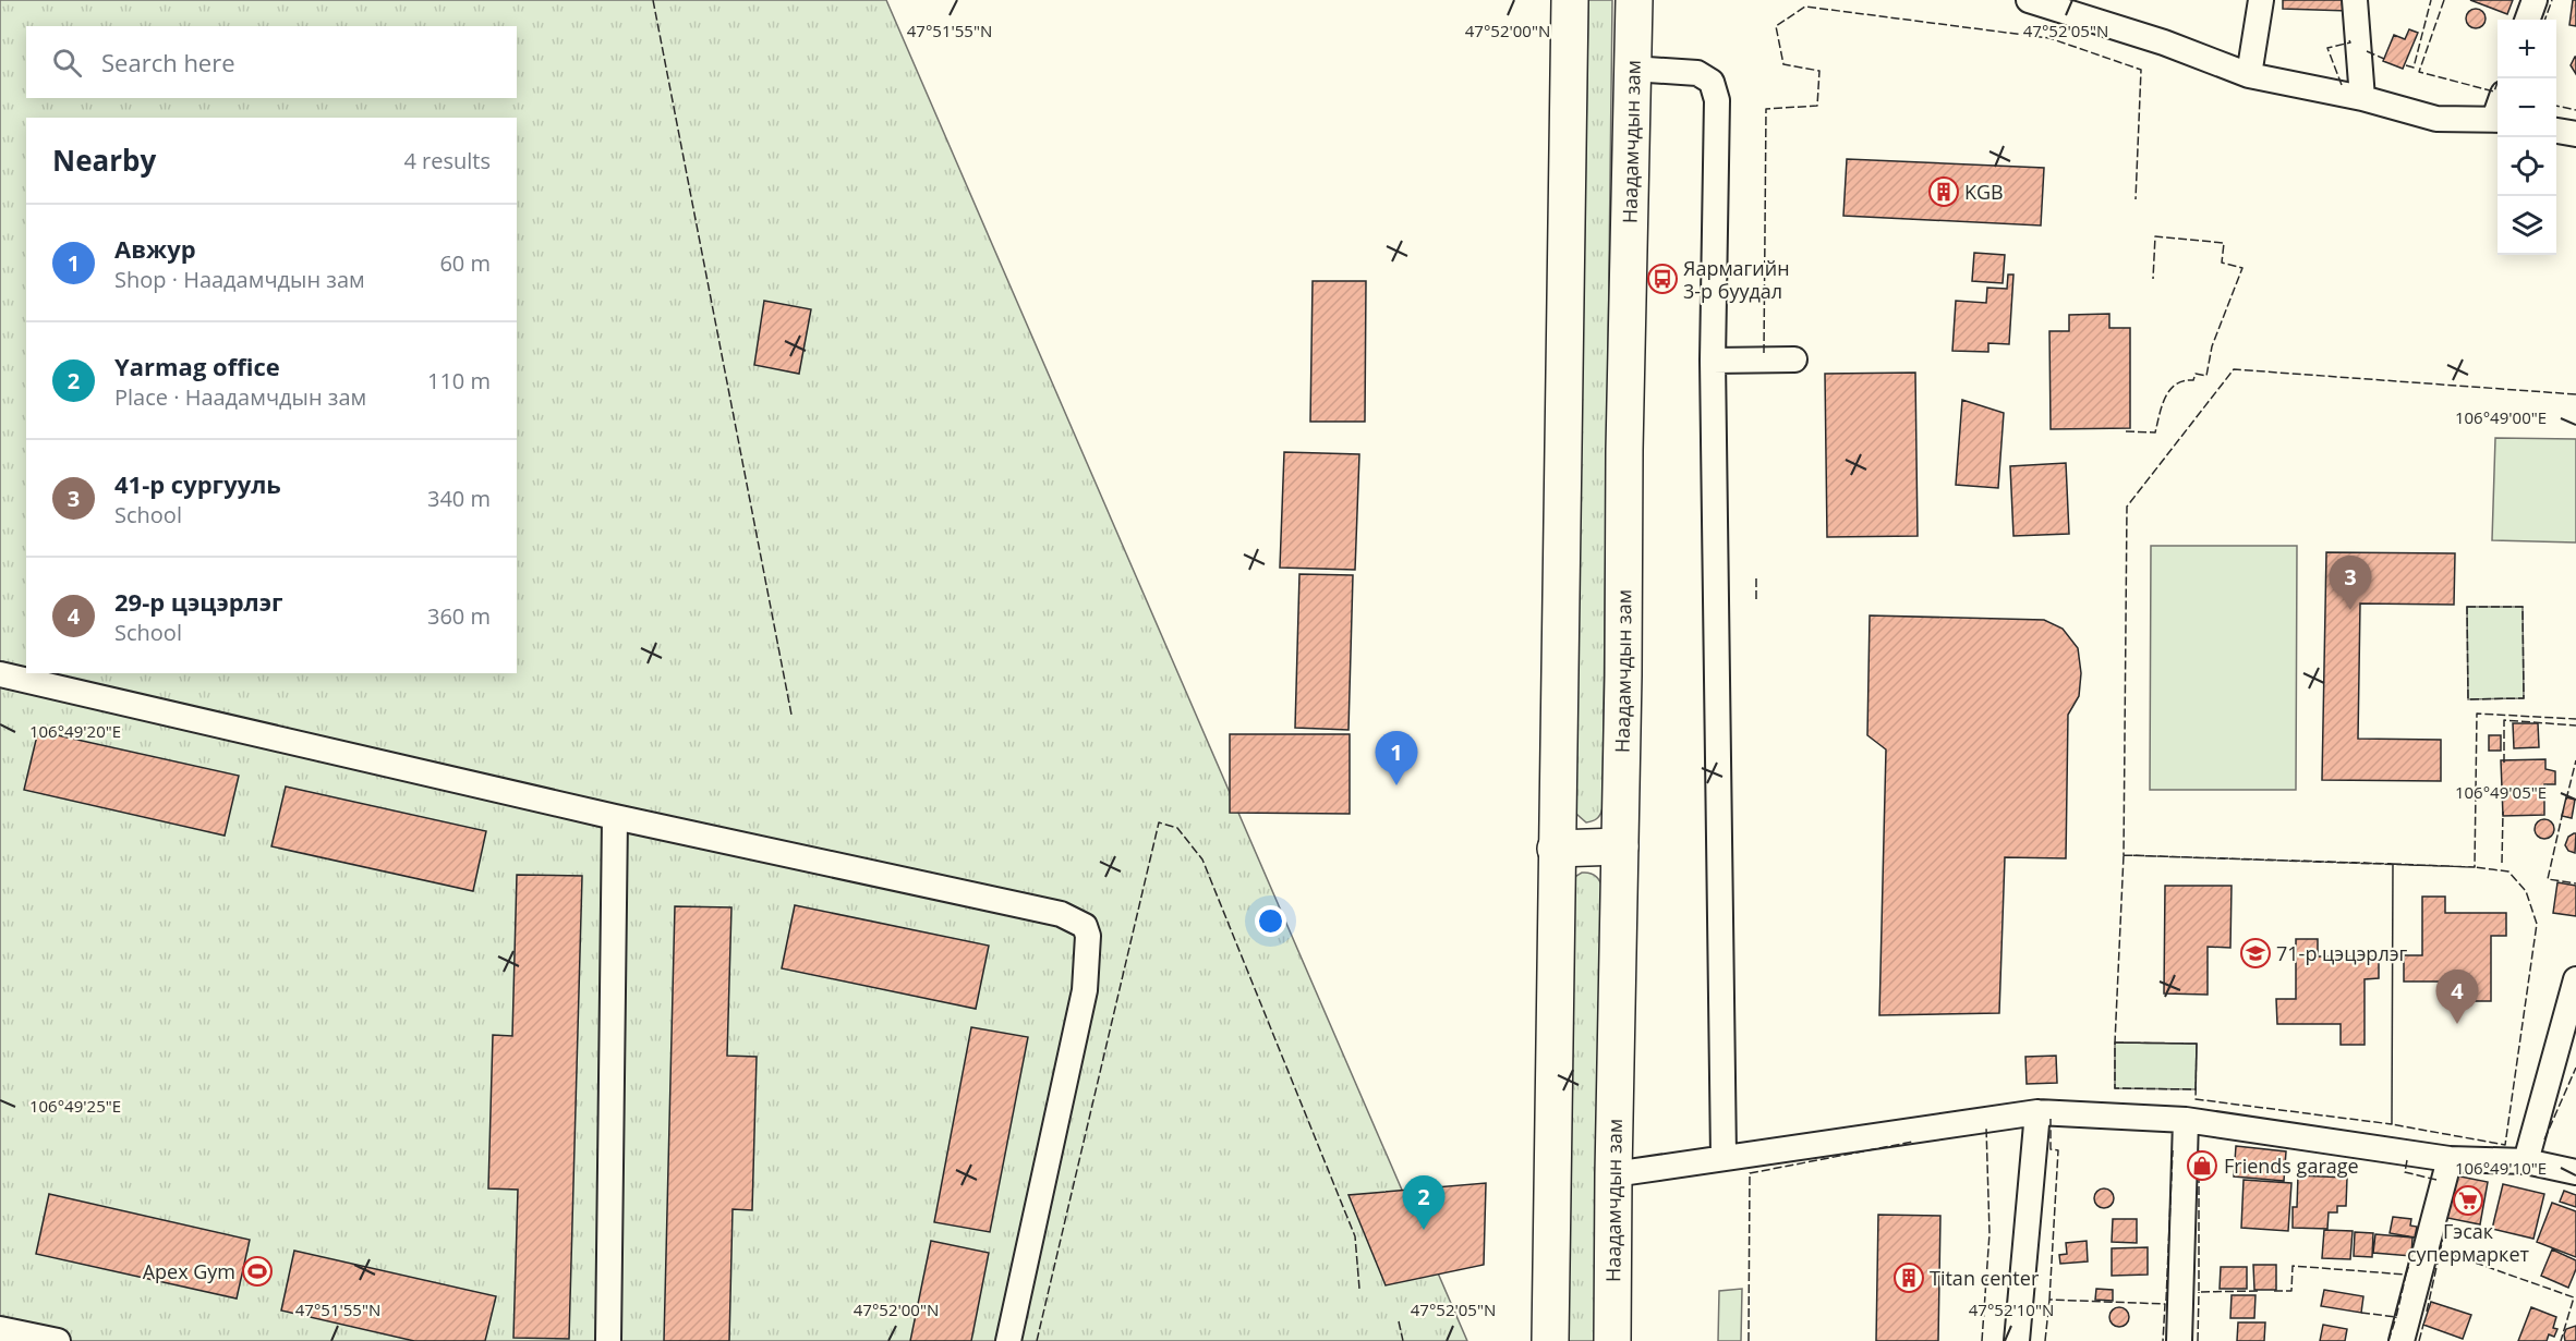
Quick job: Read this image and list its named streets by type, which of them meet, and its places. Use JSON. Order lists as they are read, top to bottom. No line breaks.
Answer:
{"streets":{"highway":["Наадамчдын зам"]},"places":{"building":["KGB","Titan center"],"bus stop":["Яармагийн 3-р буудал"],"school or university":["71-р цэцэрлэг"],"shop":["Friends garage"],"supermarket":["Гэсак супермаркет"],"sports":["Apex Gym"]},"page":{"map_buttons":["+","−"],"search":"Search here","heading":["Nearby","4 results"],"list":[{"mark":"1","name":"Авжур","note":"Shop · Наадамчдын зам","value":"60 m"},{"mark":"2","name":"Yarmag office","note":"Place · Наадамчдын зам","value":"110 m"},{"mark":"3","name":"41-р сургууль","note":"School","value":"340 m"},{"mark":"4","name":"29-р цэцэрлэг","note":"School","value":"360 m"}],"pins":["3","1","4","2"]},"coordinates":["47°51'55\"N","47°52'00\"N","47°52'05\"N","106°49'00\"E","106°49'20\"E","106°49'05\"E","106°49'25\"E","106°49'10\"E","47°52'10\"N"]}
